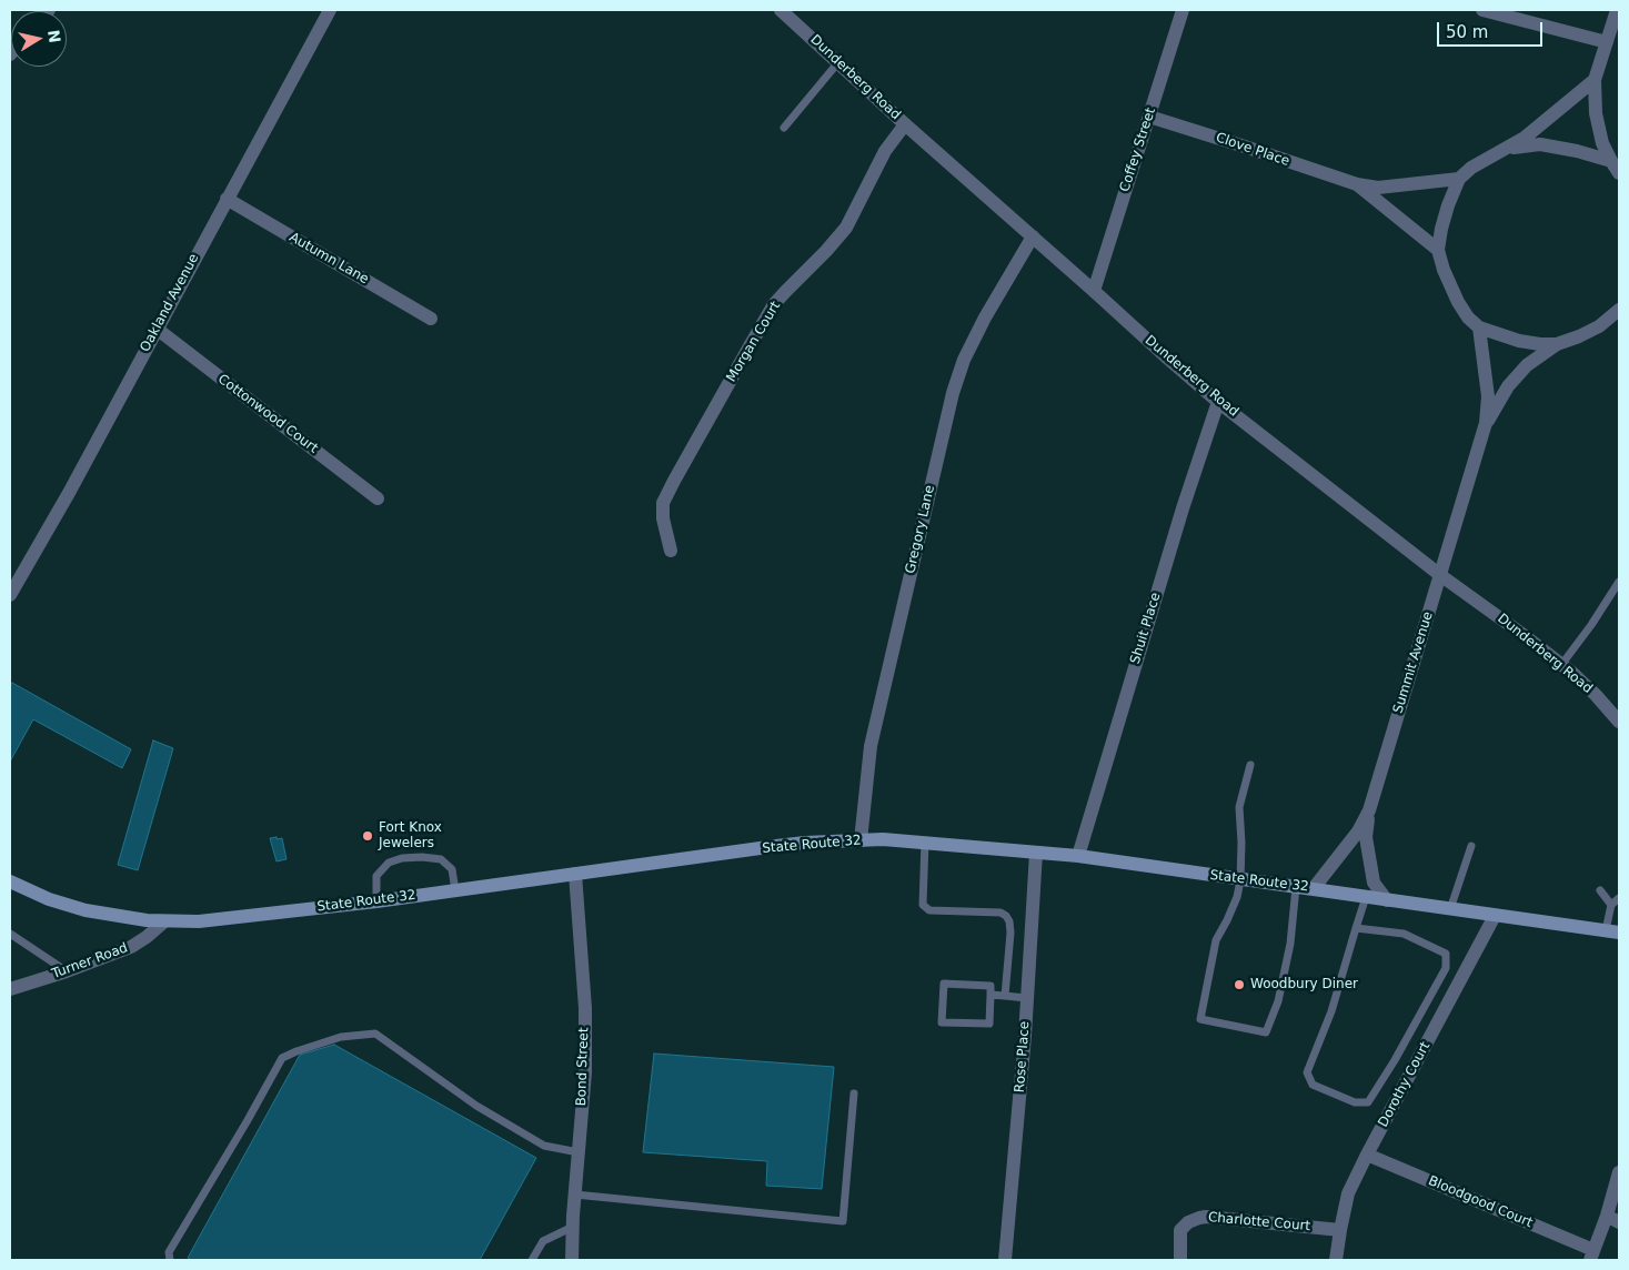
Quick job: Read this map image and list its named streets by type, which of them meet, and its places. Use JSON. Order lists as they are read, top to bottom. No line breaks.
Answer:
{"streets":{"main road":["State Route 32"],"street":["Dunderberg Road","Coffey Street","Clove Place","Autumn Lane","Oakland Avenue","Morgan Court","Cottonwood Court","Gregory Lane","Shuit Place","Summit Avenue","Turner Road","Rose Place","Bond Street","Dorothy Court","Bloodgood Court","Charlotte Court"]},"crossings":[["Dunderberg Road","Coffey Street"],["Dunderberg Road","Morgan Court"],["Dunderberg Road","Gregory Lane"],["Dunderberg Road","Shuit Place"],["Dunderberg Road","Summit Avenue"],["Coffey Street","Clove Place"],["Autumn Lane","Oakland Avenue"],["Oakland Avenue","Cottonwood Court"],["Gregory Lane","State Route 32"],["Shuit Place","State Route 32"],["Summit Avenue","State Route 32"],["State Route 32","Turner Road"],["State Route 32","Rose Place"],["State Route 32","Bond Street"],["State Route 32","Dorothy Court"],["Dorothy Court","Bloodgood Court"],["Dorothy Court","Charlotte Court"]],"places":["Fort Knox Jewelers","Woodbury Diner"],"scale_bar":"50 m","north":"right"}
